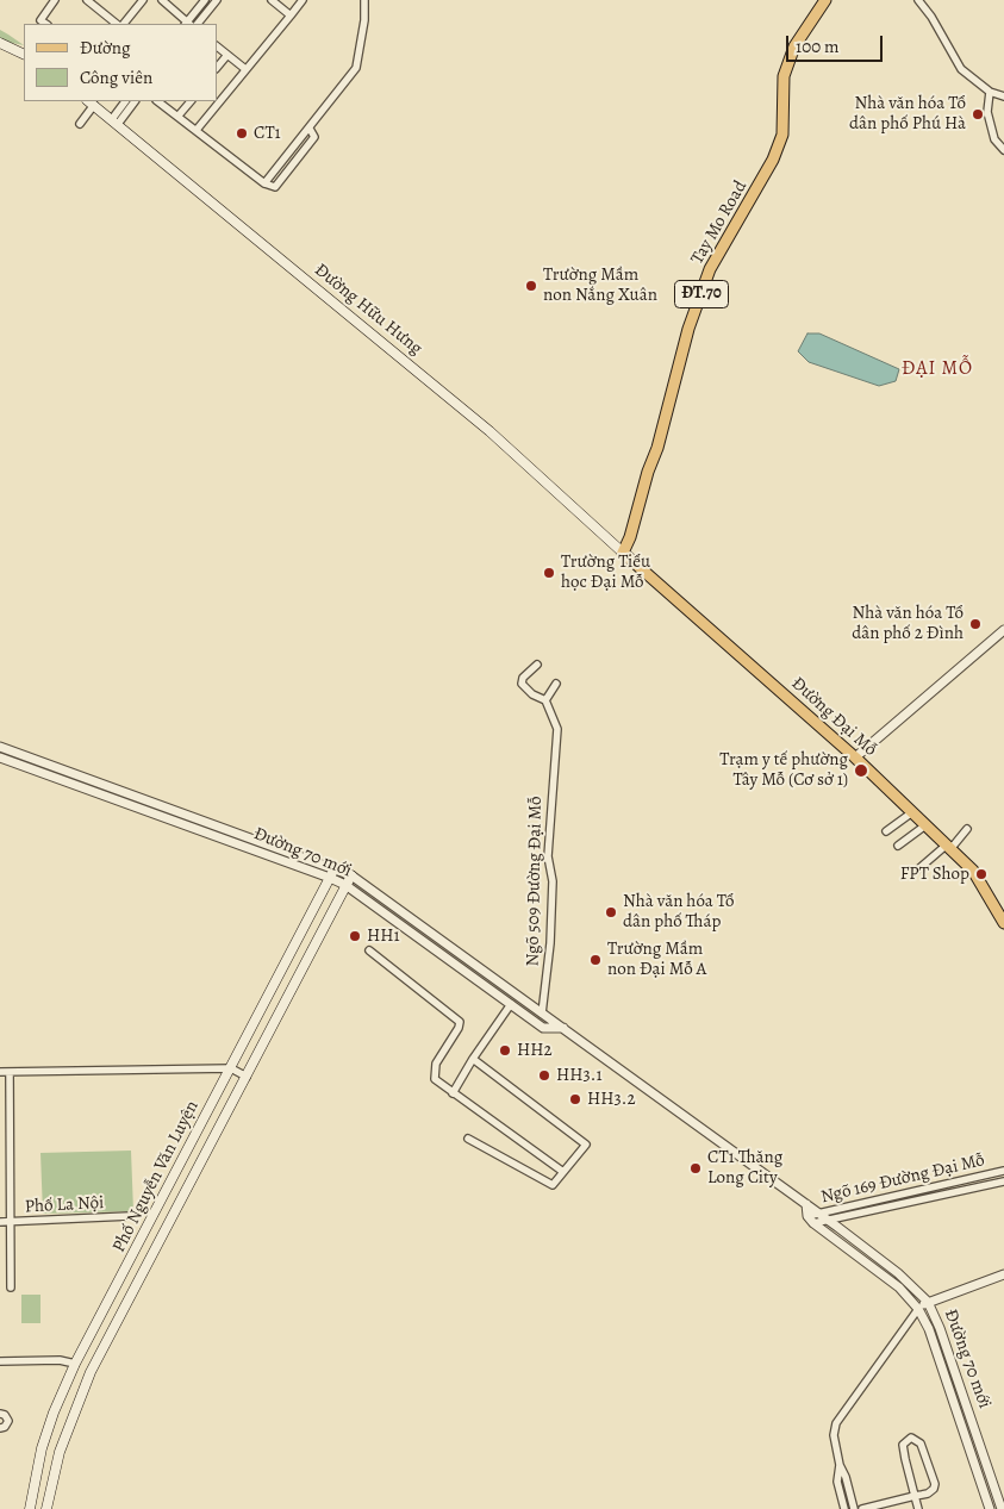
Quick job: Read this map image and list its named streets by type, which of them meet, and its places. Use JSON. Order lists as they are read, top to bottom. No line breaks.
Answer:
{"streets":{"main road":["Tay Mo Road","ĐT.70","Đường Hữu Hưng","Đường Đại Mỗ","Phố Nguyễn Văn Luyện"],"street":["Đường 70 mới","Ngõ 509 Đường Đại Mỗ","Ngõ 169 Đường Đại Mỗ","Phố La Nội"]},"crossings":[["Tay Mo Road","Đường Hữu Hưng"],["Tay Mo Road","Đường Đại Mỗ"],["Đường Hữu Hưng","Đường Đại Mỗ"],["Đường 70 mới","Ngõ 509 Đường Đại Mỗ"],["Đường 70 mới","Phố Nguyễn Văn Luyện"],["Đường 70 mới","Ngõ 169 Đường Đại Mỗ"]],"districts":["ĐẠI MỖ"],"places":["Nhà văn hóa Tổ dân phố Phú Hà","CT1","Trường Mầm non Nắng Xuân","Trường Tiểu học Đại Mỗ","Nhà văn hóa Tổ dân phố 2 Đình","Trạm y tế phường Tây Mỗ (Cơ sở 1)","FPT Shop","Nhà văn hóa Tổ dân phố Tháp","HH1","Trường Mầm non Đại Mỗ A","HH2","HH3.1","HH3.2","CT1 Thăng Long City"],"legend":["Đường","Công viên"],"scale_bar":"100 m"}
